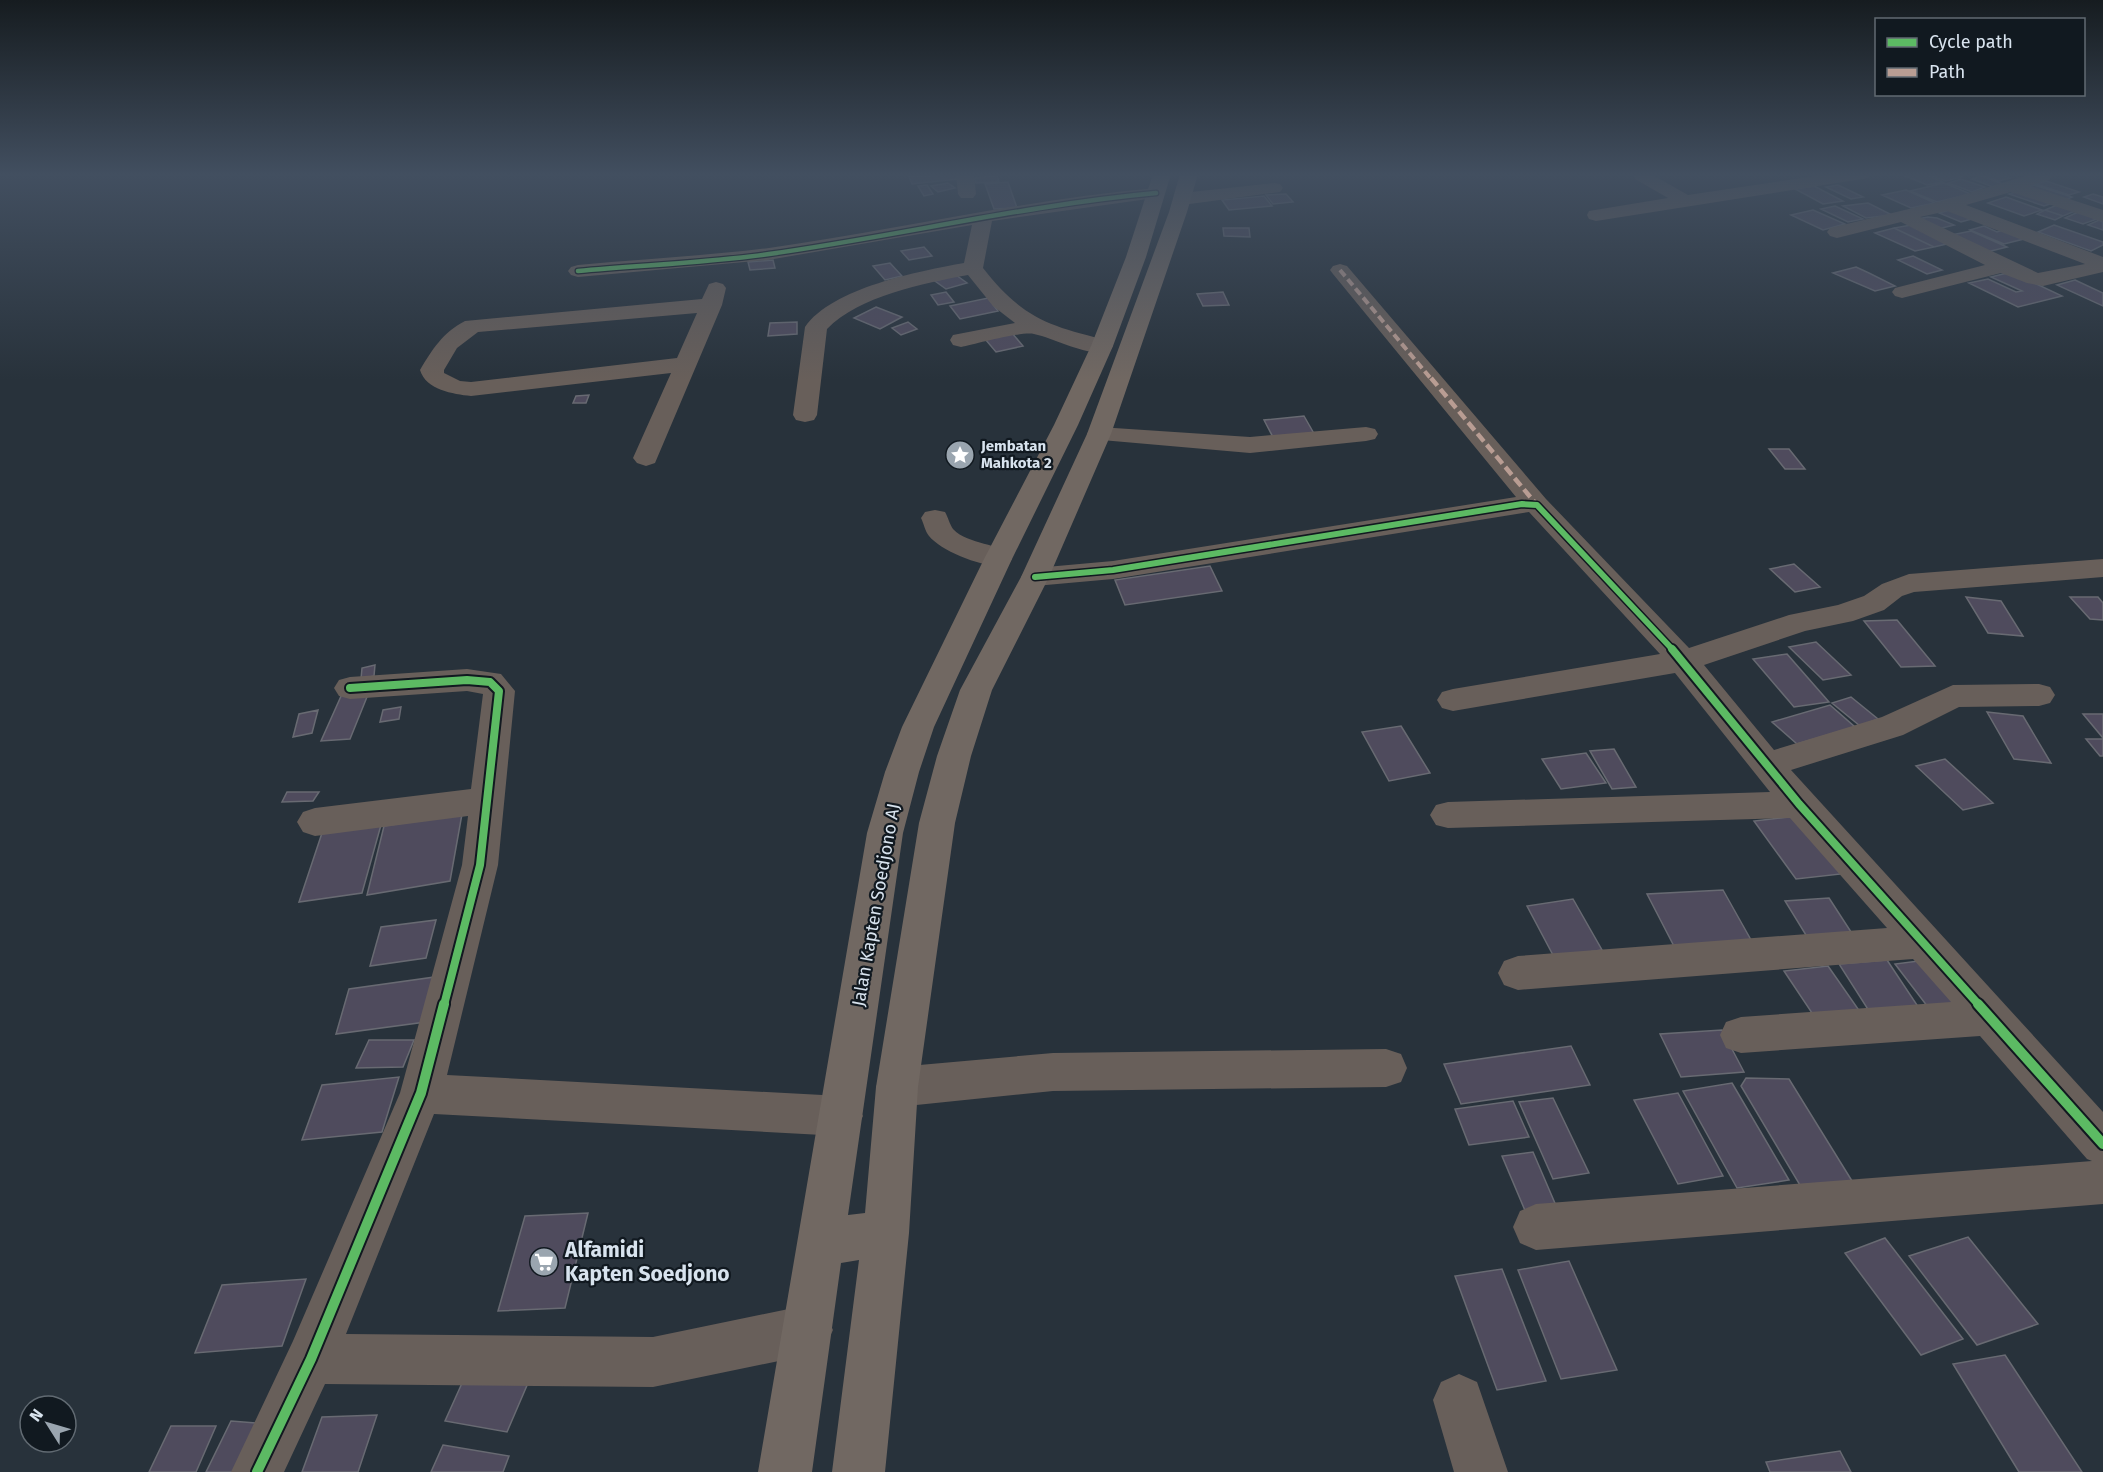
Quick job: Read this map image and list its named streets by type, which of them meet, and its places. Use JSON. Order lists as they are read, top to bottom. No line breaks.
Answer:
{"streets":{"main road":["Jalan Kapten Soedjono AJ"]},"places":{"place":["Jembatan Mahkota 2"],"supermarket":["Alfamidi Kapten Soedjono"]},"legend":["Cycle path","Path"],"north":"top left"}
